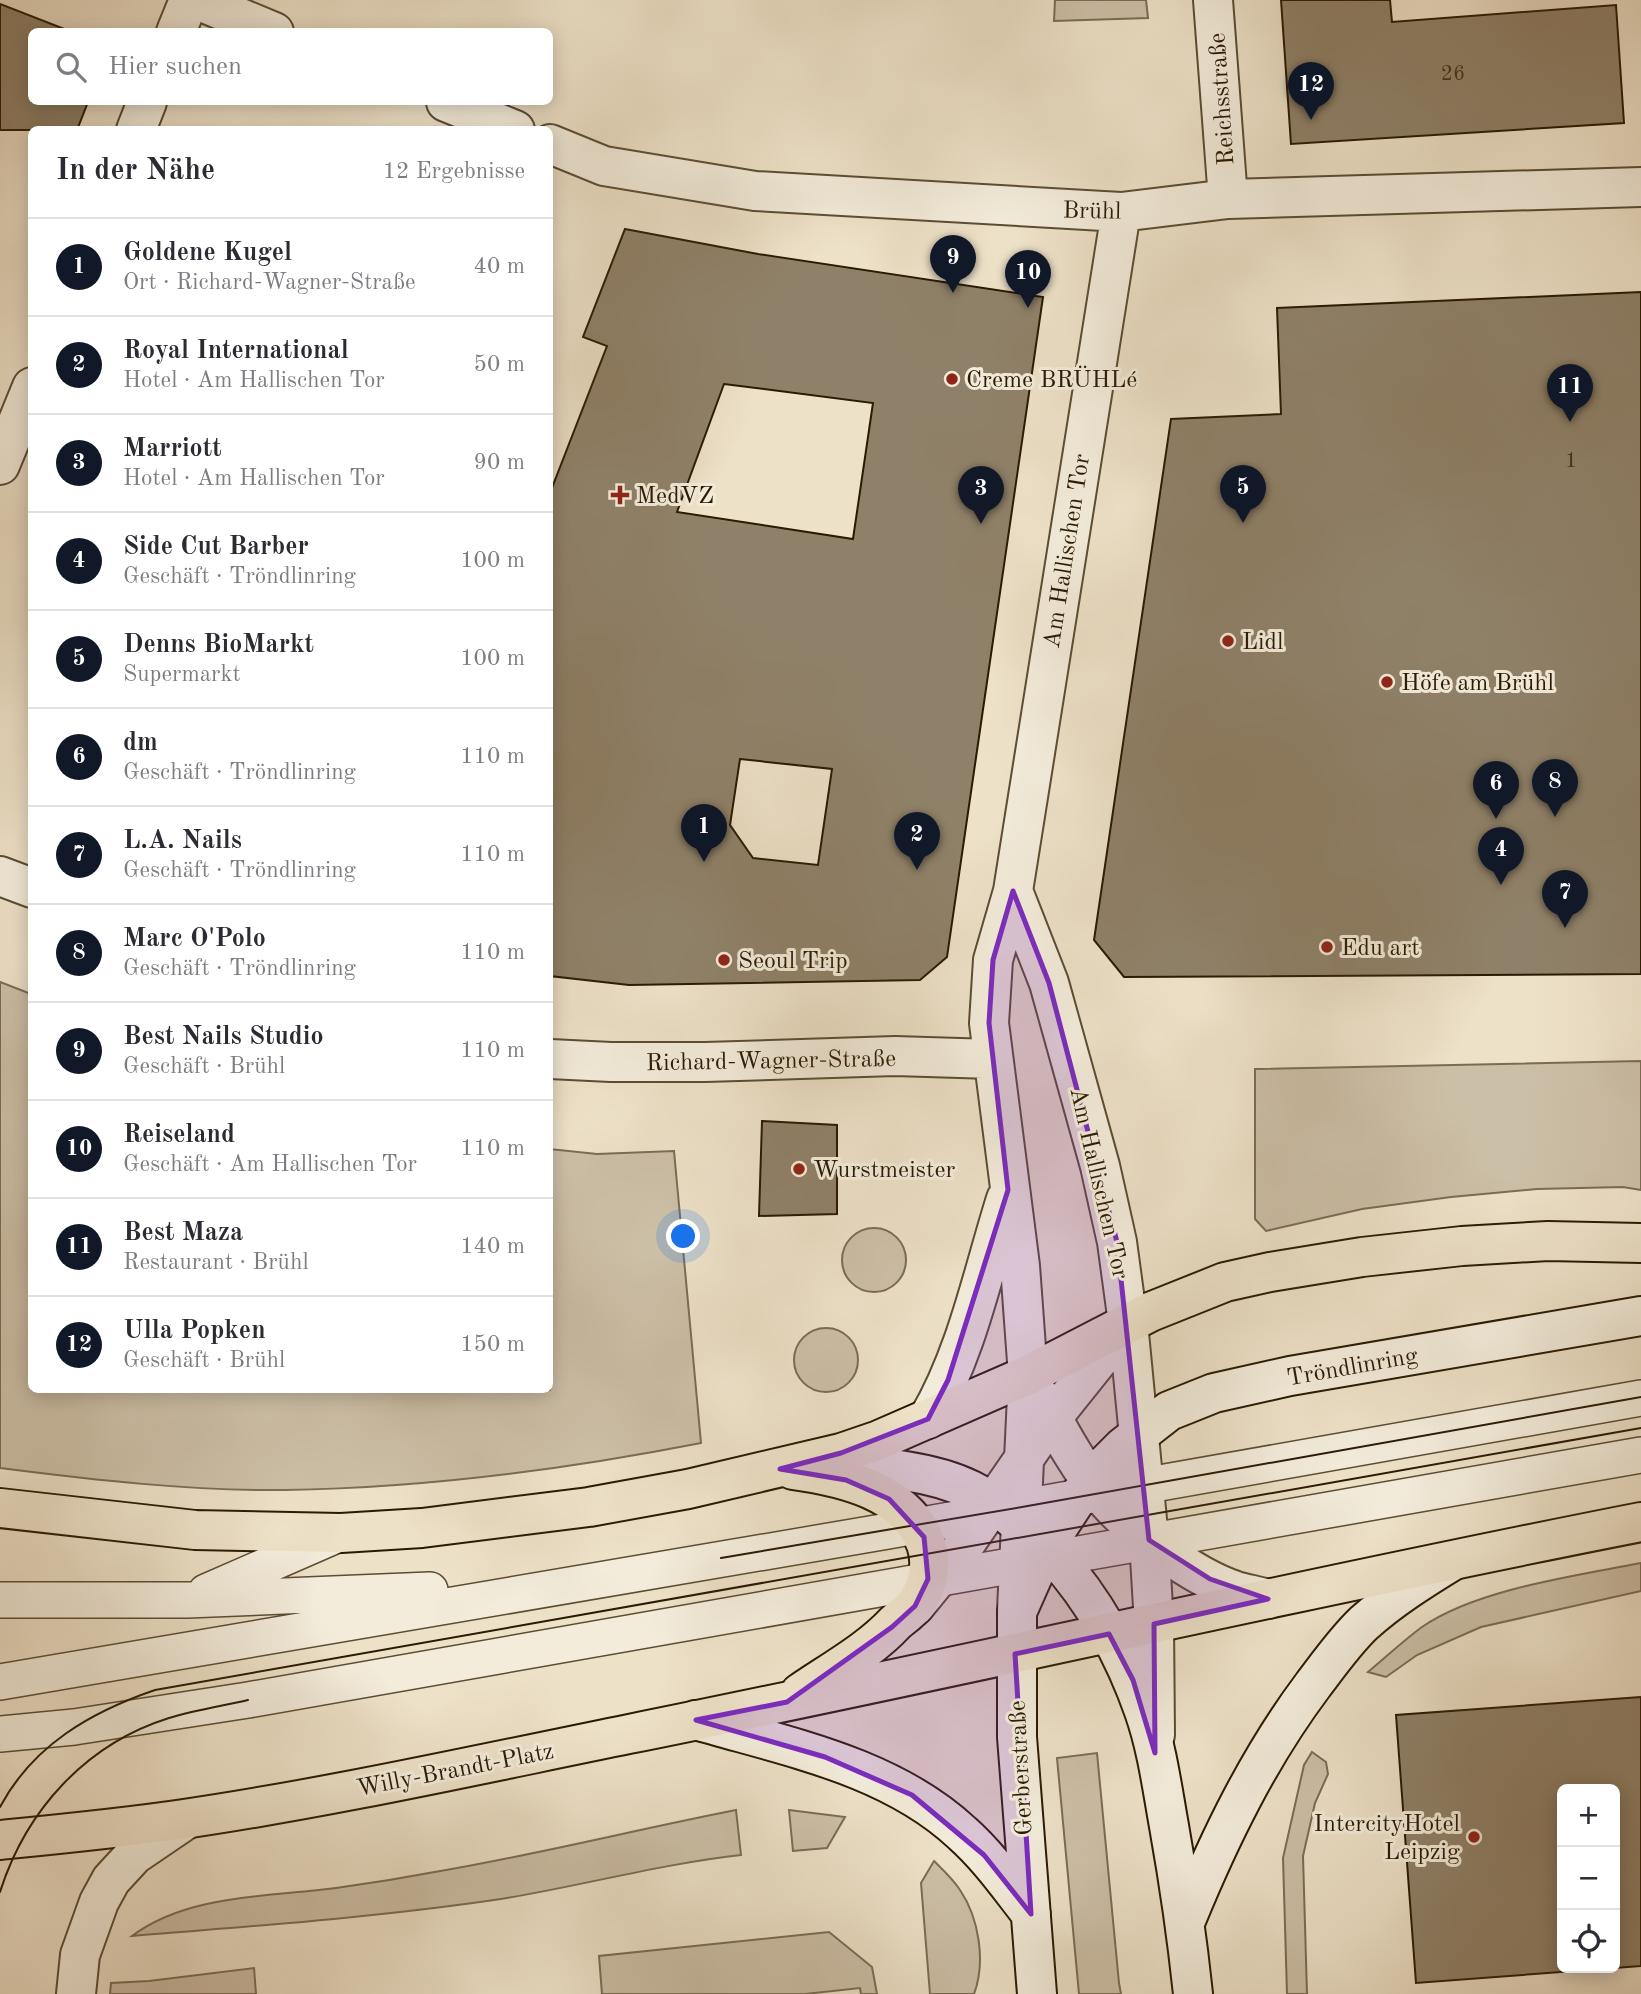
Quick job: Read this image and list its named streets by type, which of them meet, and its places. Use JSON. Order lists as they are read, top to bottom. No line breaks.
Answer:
{"streets":{"main road":["Willy-Brandt-Platz"],"street":["Reichsstraße","Brühl","Am Hallischen Tor","Richard-Wagner-Straße","Tröndlinring","Gerberstraße"]},"crossings":[["Reichsstraße","Brühl"],["Brühl","Am Hallischen Tor"],["Am Hallischen Tor","Richard-Wagner-Straße"],["Am Hallischen Tor","Tröndlinring"],["Am Hallischen Tor","Willy-Brandt-Platz"],["Tröndlinring","Gerberstraße"],["Gerberstraße","Willy-Brandt-Platz"]],"places":{"other":["Creme BRÜHLé","Lidl","Höfe am Brühl","Edu art","Seoul Trip","Wurstmeister","IntercityHotel Leipzig"],"health":["MedVZ"]},"house_numbers":["26","1"],"page":{"search":"Hier suchen","pins":["12","9","10","11","5","3","8","6","1","2","4","7"],"heading":["In der Nähe","12 Ergebnisse"],"list":[{"mark":"1","name":"Goldene Kugel","note":"Ort · Richard-Wagner-Straße","value":"40 m"},{"mark":"2","name":"Royal International","note":"Hotel · Am Hallischen Tor","value":"50 m"},{"mark":"3","name":"Marriott","note":"Hotel · Am Hallischen Tor","value":"90 m"},{"mark":"4","name":"Side Cut Barber","note":"Geschäft · Tröndlinring","value":"100 m"},{"mark":"5","name":"Denns BioMarkt","note":"Supermarkt","value":"100 m"},{"mark":"6","name":"dm","note":"Geschäft · Tröndlinring","value":"110 m"},{"mark":"7","name":"L.A. Nails","note":"Geschäft · Tröndlinring","value":"110 m"},{"mark":"8","name":"Marc O'Polo","note":"Geschäft · Tröndlinring","value":"110 m"},{"mark":"9","name":"Best Nails Studio","note":"Geschäft · Brühl","value":"110 m"},{"mark":"10","name":"Reiseland","note":"Geschäft · Am Hallischen Tor","value":"110 m"},{"mark":"11","name":"Best Maza","note":"Restaurant · Brühl","value":"140 m"},{"mark":"12","name":"Ulla Popken","note":"Geschäft · Brühl","value":"150 m"}],"map_buttons":["+","−"]}}
